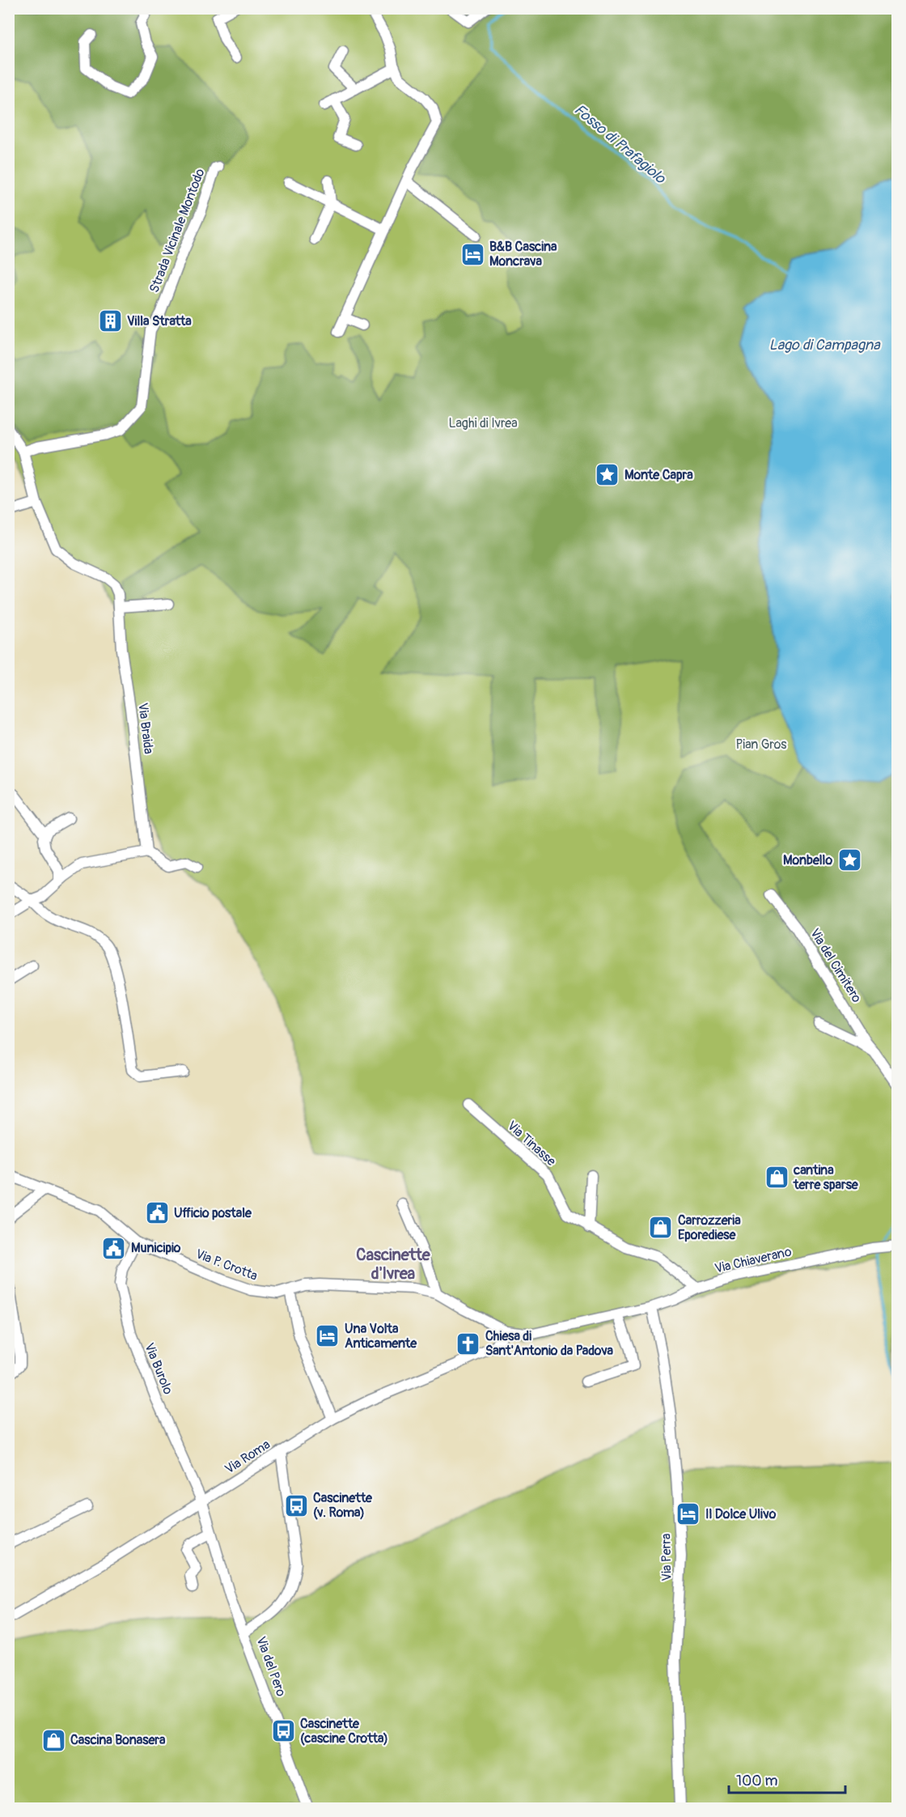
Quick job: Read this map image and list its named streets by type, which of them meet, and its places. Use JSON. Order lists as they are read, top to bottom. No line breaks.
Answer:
{"streets":{"street":["Strada Vicinale Montodo","Via Braida","Via del Cimitero","Via Tinasse","Via Chiaverano","Via P. Crotta","Via Burolo","Via Roma","Via Perra","Via del Pero"]},"crossings":[["Strada Vicinale Montodo","Via Braida"],["Via Tinasse","Via Chiaverano"],["Via Chiaverano","Via P. Crotta"],["Via Chiaverano","Via Roma"],["Via Chiaverano","Via Perra"],["Via P. Crotta","Via Burolo"],["Via P. Crotta","Via Roma"],["Via Burolo","Via Roma"],["Via Burolo","Via del Pero"],["Via Roma","Via del Pero"]],"districts":["Cascinette d'Ivrea"],"water":["Fosso di Prafagiolo","Lago di Campagna"],"parks":["Laghi di Ivrea","Pian Gros"],"places":{"hotel":["B&B Cascina Moncrava","Una Volta Anticamente","Il Dolce Ulivo"],"building":["Villa Stratta"],"place":["Monte Capra","Monbello"],"shop":["cantina terre sparse","Carrozzeria Eporediese","Cascina Bonasera"],"public building":["Ufficio postale","Municipio"],"church":["Chiesa di Sant'Antonio da Padova"],"bus stop":["Cascinette (v. Roma)","Cascinette (cascine Crotta)"]},"scale_bar":"100 m"}
